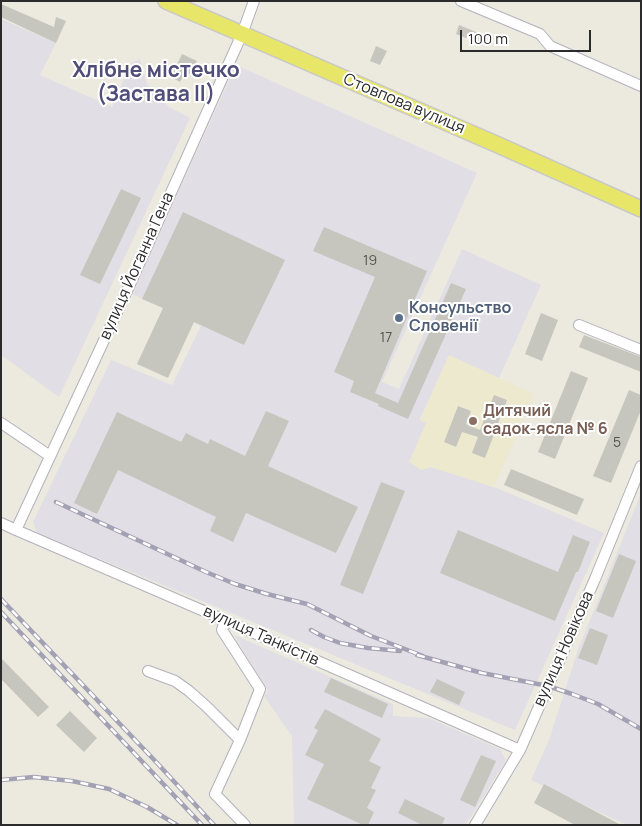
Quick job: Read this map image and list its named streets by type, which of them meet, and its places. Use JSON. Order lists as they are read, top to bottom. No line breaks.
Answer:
{"streets":{"main road":["Стовпова вулиця"],"street":["вулиця Йоганна Гена","вулиця Танкістів","вулиця Новікова"]},"crossings":[["Стовпова вулиця","вулиця Йоганна Гена"],["вулиця Йоганна Гена","вулиця Танкістів"],["вулиця Танкістів","вулиця Новікова"]],"districts":["Хлібне містечко (Застава ІІ)"],"places":["Консульство Словенії","Дитячий садок-ясла № 6"],"house_numbers":["19","17","5"],"scale_bar":"100 m"}
